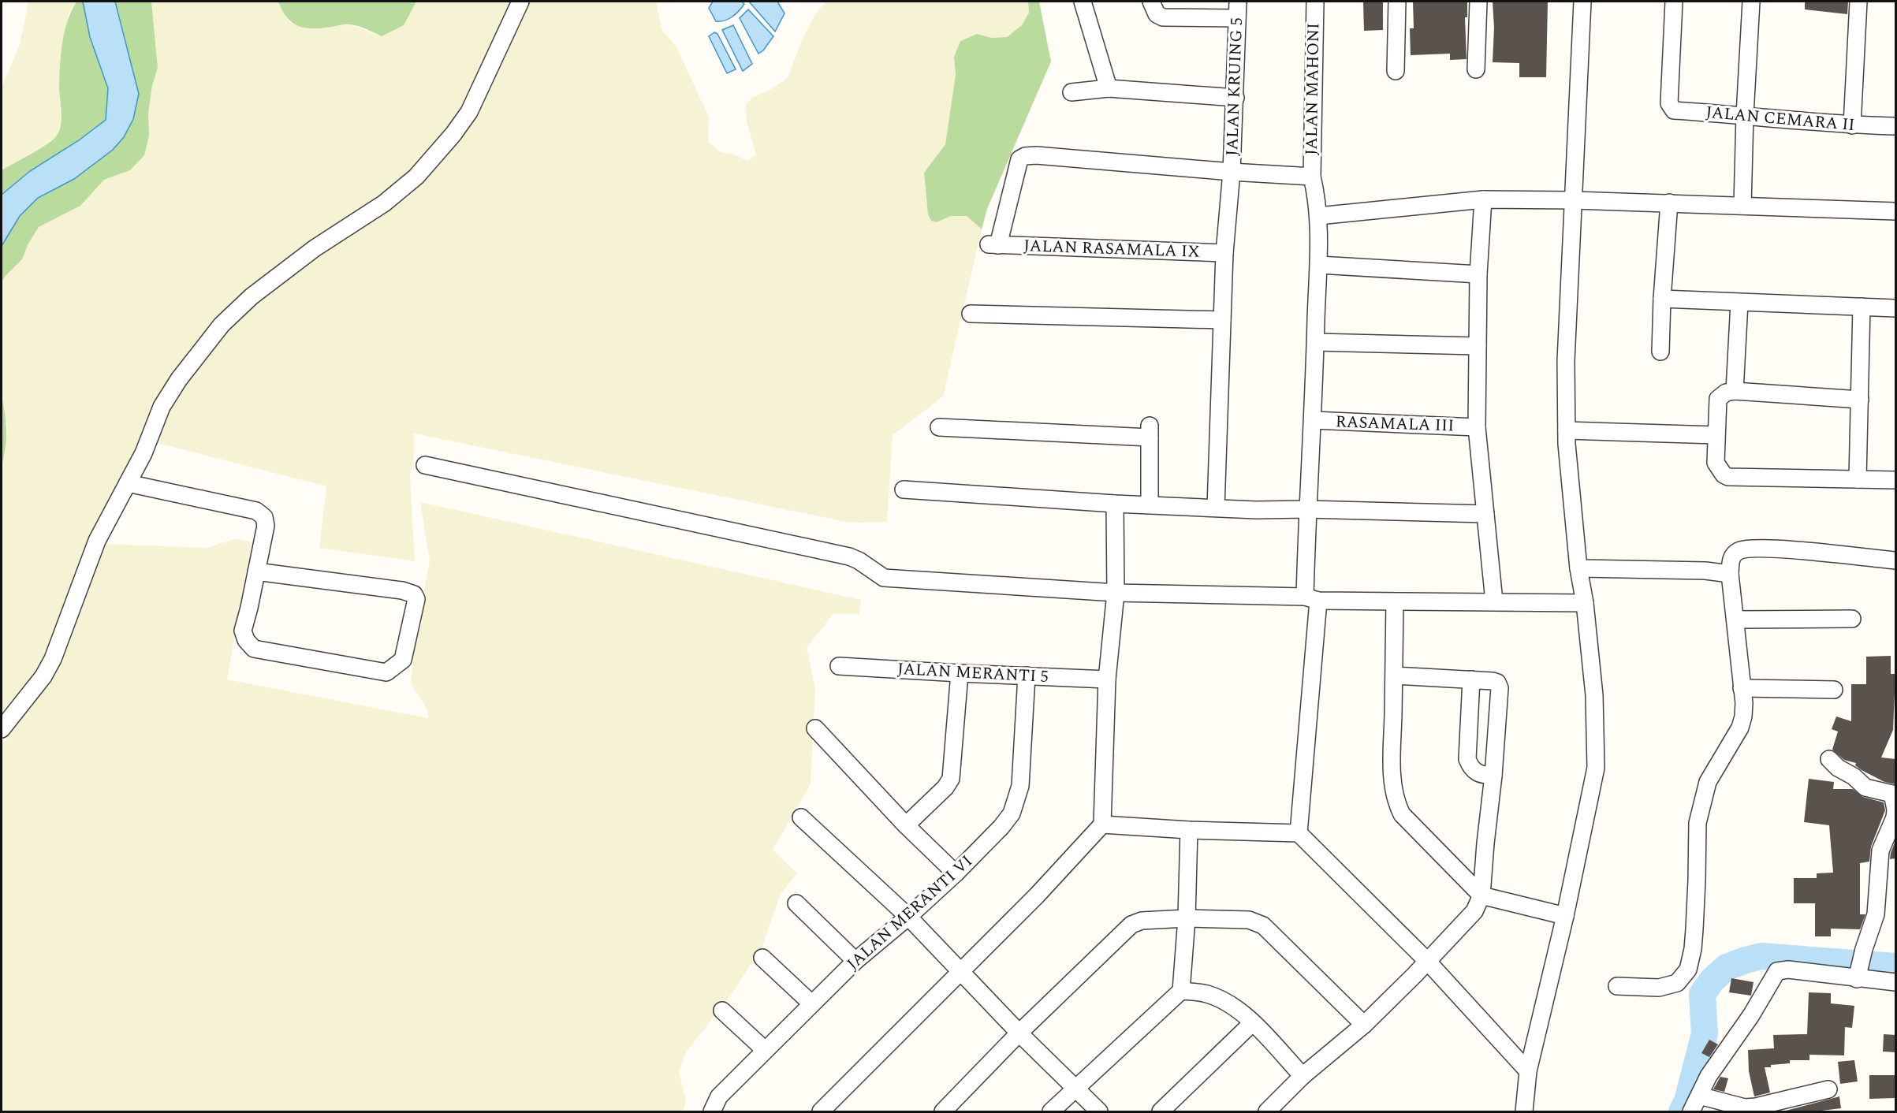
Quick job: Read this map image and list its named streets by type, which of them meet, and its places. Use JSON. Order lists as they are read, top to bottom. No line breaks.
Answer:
{"streets":{"street":["JALAN KRUING 5","JALAN MAHONI","JALAN CEMARA II","JALAN RASAMALA IX","RASAMALA III","JALAN MERANTI 5","JALAN MERANTI VI"]},"crossings":[["JALAN KRUING 5","JALAN RASAMALA IX"],["JALAN MAHONI","RASAMALA III"],["JALAN MERANTI 5","JALAN MERANTI VI"]]}
